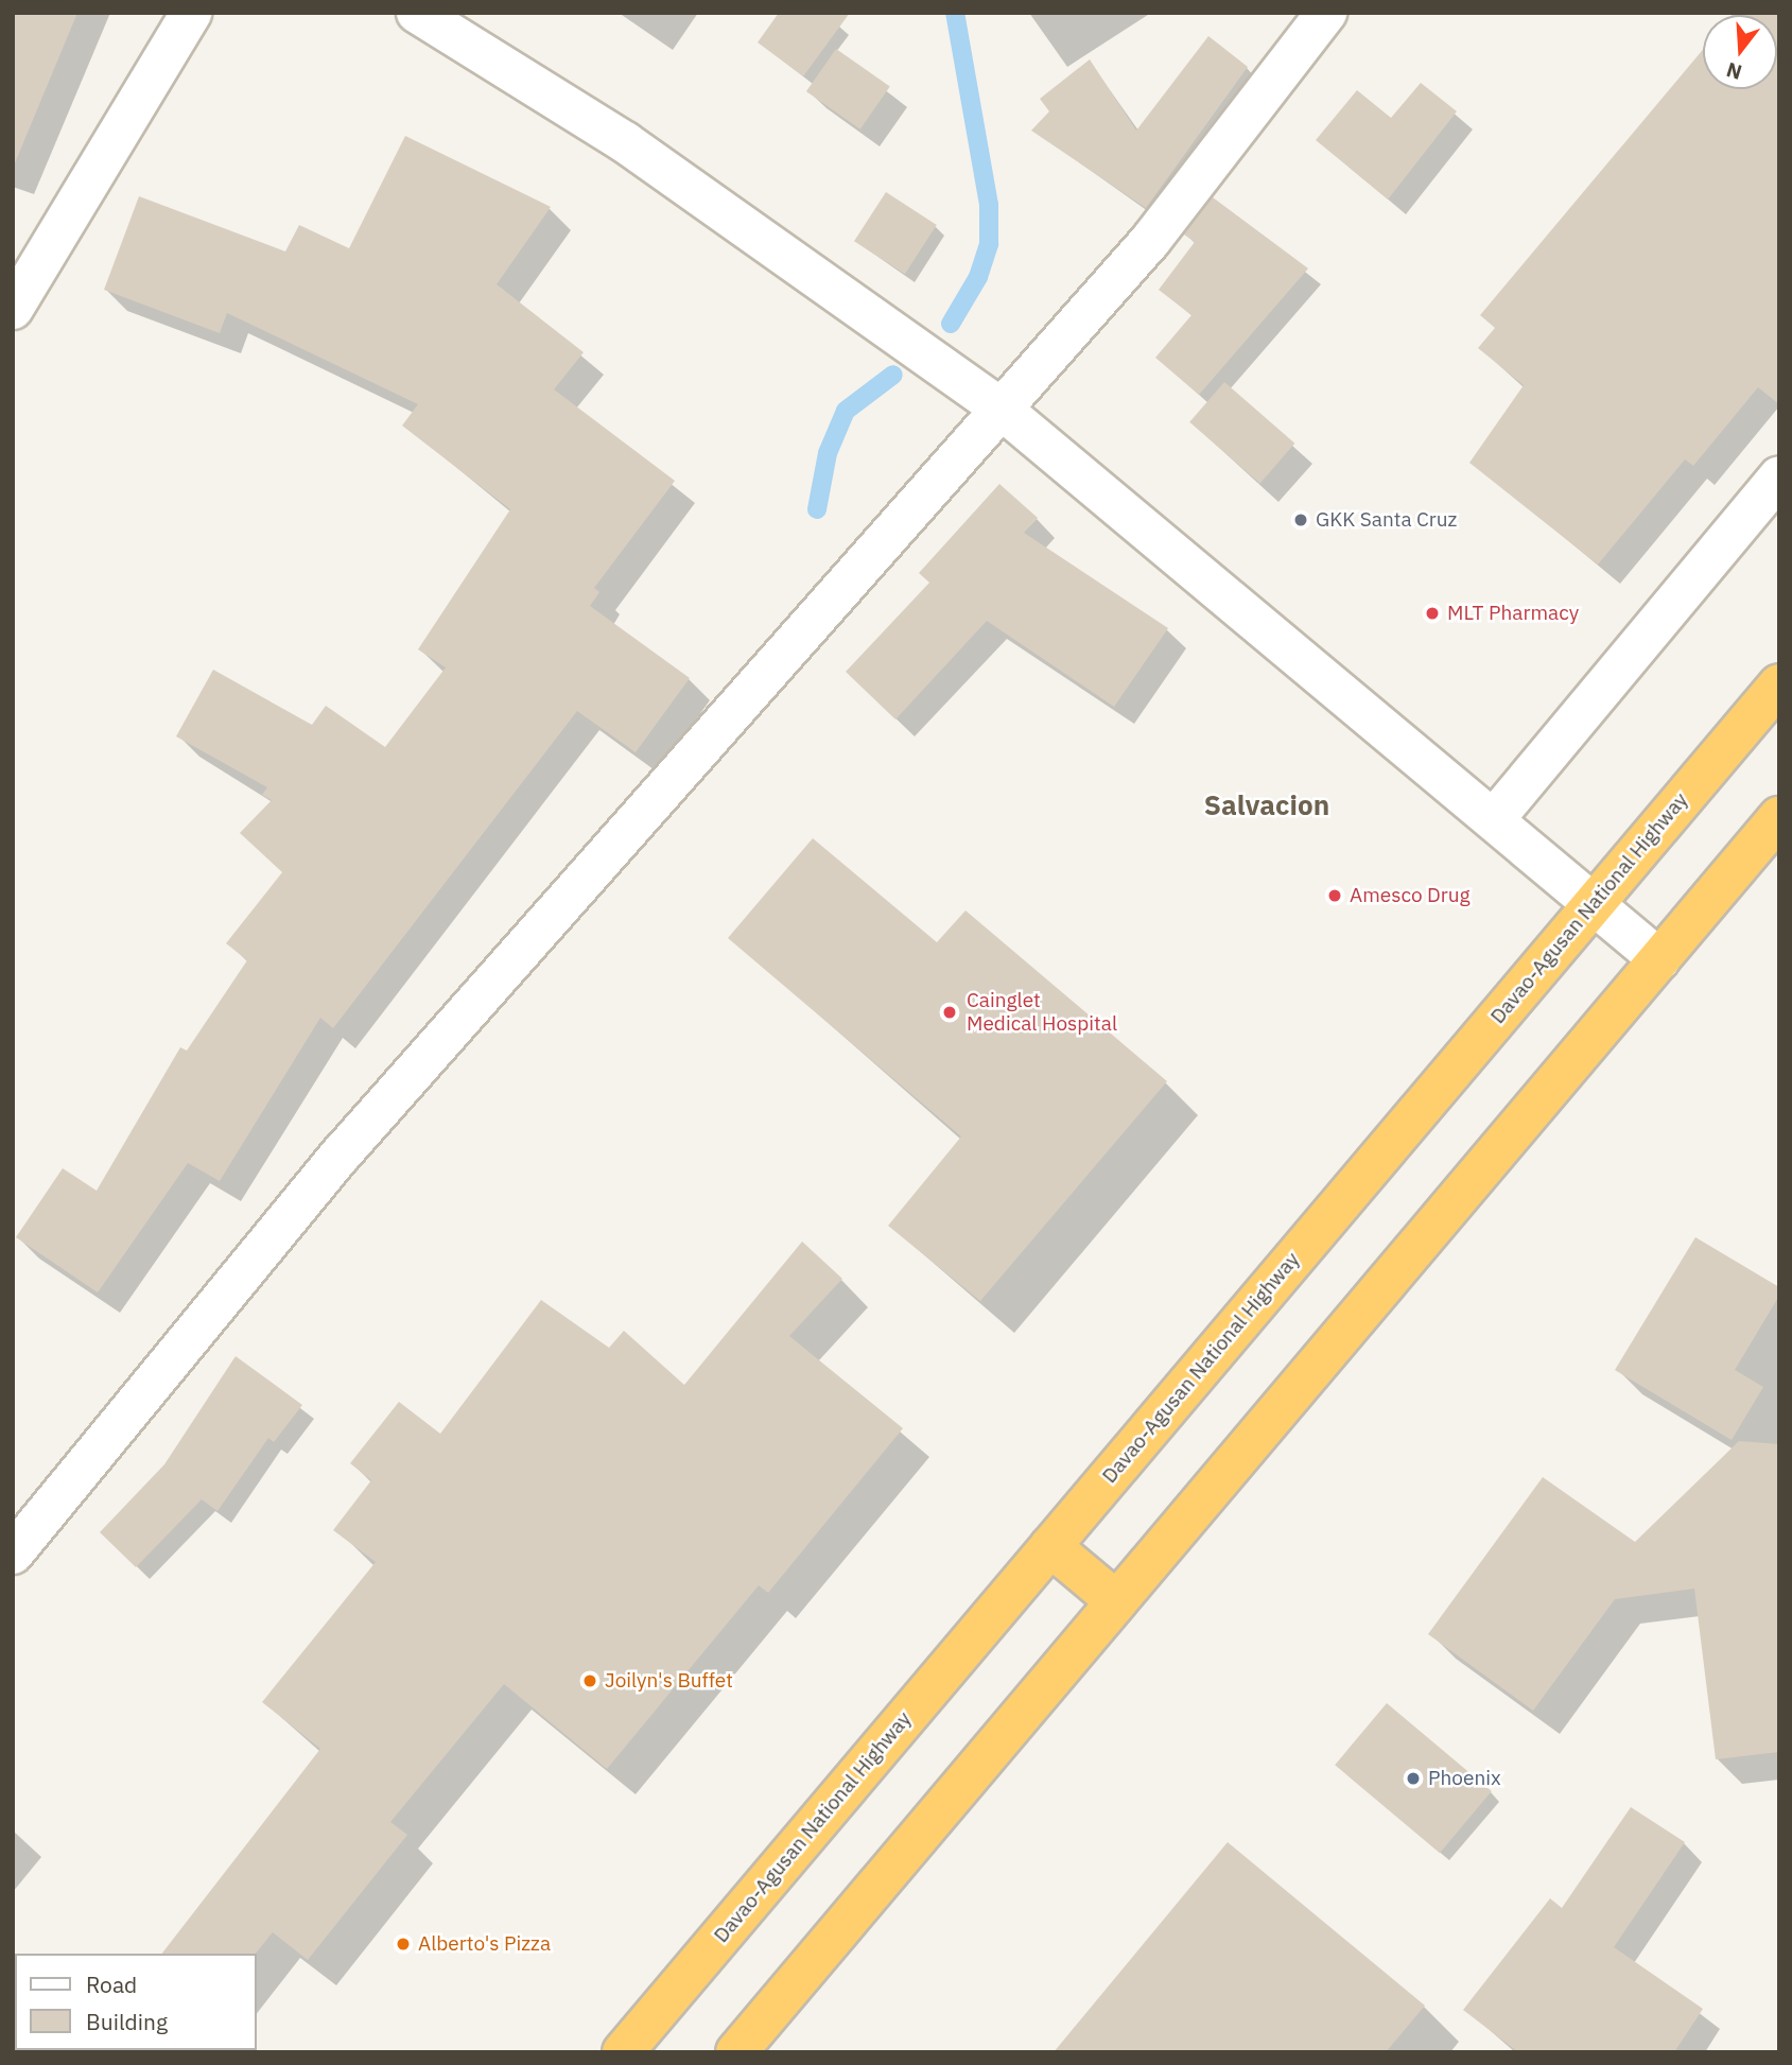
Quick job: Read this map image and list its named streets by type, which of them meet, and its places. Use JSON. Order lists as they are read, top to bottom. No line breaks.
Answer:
{"streets":{"highway":["Davao-Agusan National Highway"]},"districts":["Salvacion"],"places":["GKK Santa Cruz","MLT Pharmacy","Amesco Drug","Cainglet Medical Hospital","Joilyn's Buffet","Phoenix","Alberto's Pizza"],"legend":["Road","Building"],"north":"bottom"}
